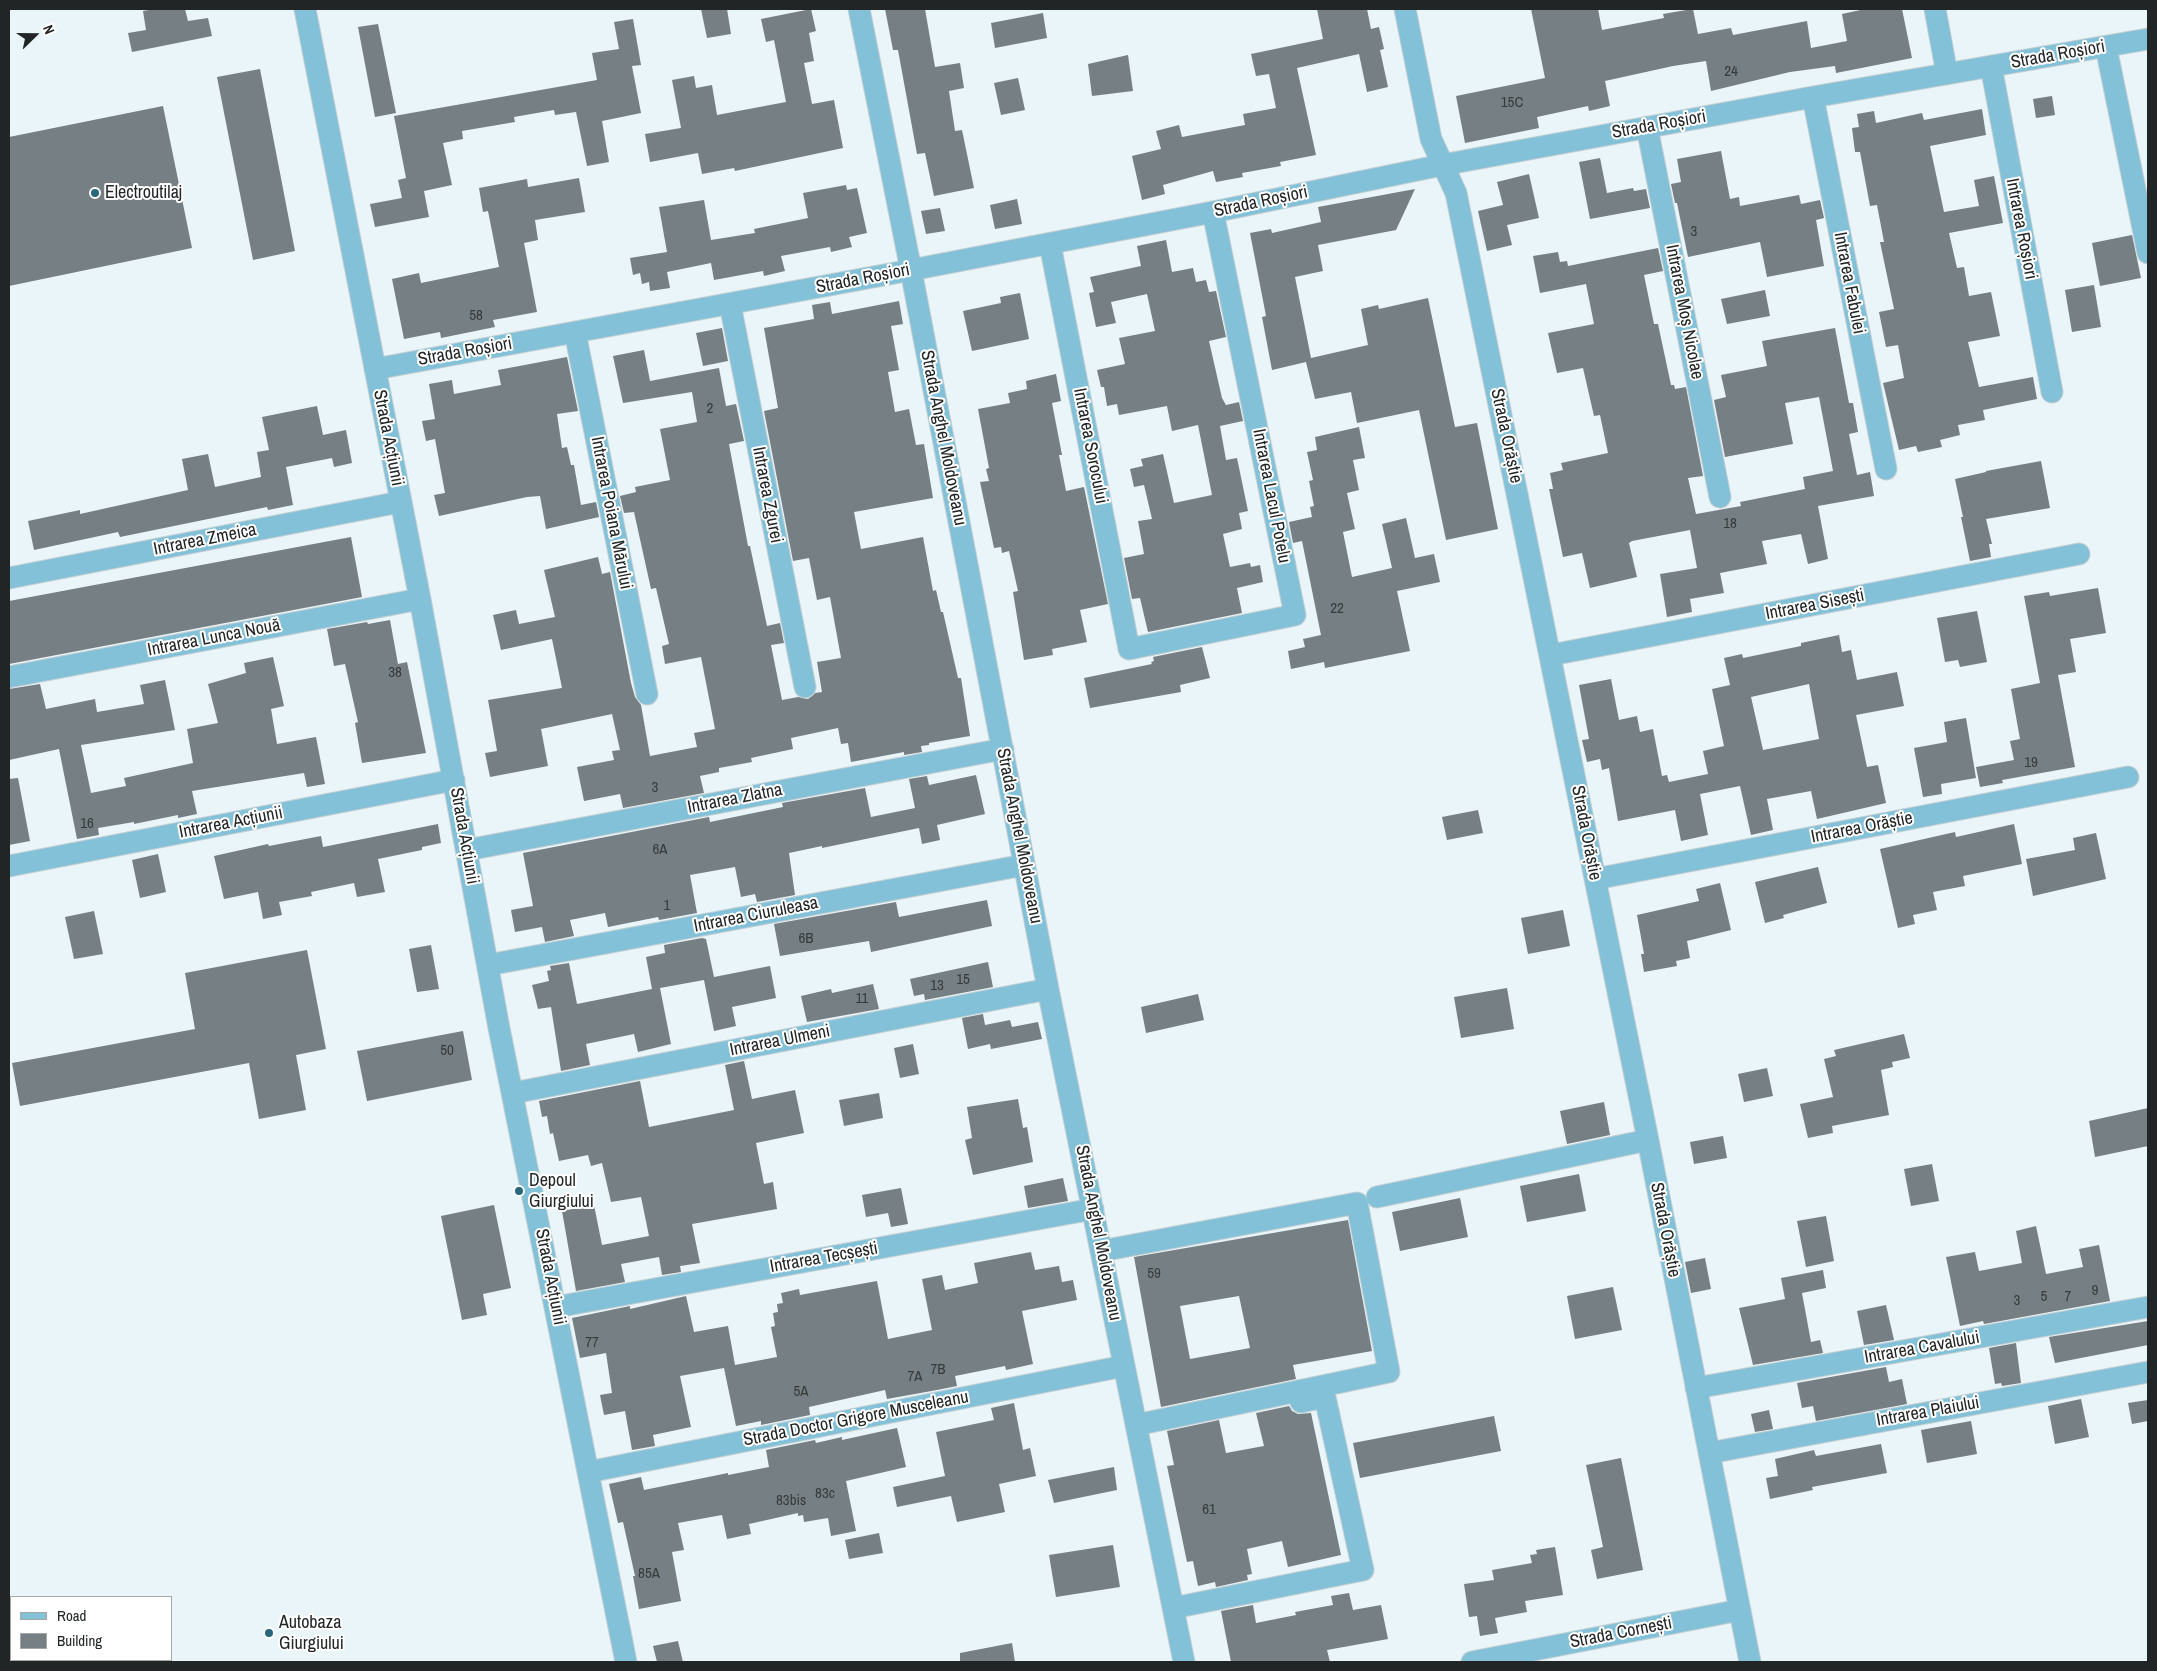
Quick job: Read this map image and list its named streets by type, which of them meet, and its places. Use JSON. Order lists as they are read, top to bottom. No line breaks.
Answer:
{"streets":{"street":["Strada Roșiori","Intrarea Roșiori","Intrarea Fabulei","Intrarea Moș Nicolae","Strada Orăștie","Strada Acțiunii","Strada Anghel Moldoveanu","Intrarea Sorocului","Intrarea Zgurei","Intrarea Lacul Potelu","Intrarea Poiana Mărului","Intrarea Zmeica","Intrarea Sisești","Intrarea Lunca Nouă","Intrarea Zlatna","Intrarea Acțiunii","Intrarea Orăștie","Intrarea Ciuruleasa","Intrarea Ulmeni","Intrarea Tecșești","Intrarea Cavalului","Intrarea Plaiului","Strada Doctor Grigore Musceleanu","Strada Cornești"]},"crossings":[["Strada Roșiori","Intrarea Roșiori"],["Strada Roșiori","Intrarea Fabulei"],["Strada Roșiori","Intrarea Moș Nicolae"],["Strada Roșiori","Strada Orăștie"],["Strada Roșiori","Strada Acțiunii"],["Strada Roșiori","Strada Anghel Moldoveanu"],["Strada Roșiori","Intrarea Sorocului"],["Strada Roșiori","Intrarea Zgurei"],["Strada Roșiori","Intrarea Lacul Potelu"],["Strada Roșiori","Intrarea Poiana Mărului"],["Strada Orăștie","Intrarea Sisești"],["Strada Orăștie","Intrarea Orăștie"],["Strada Orăștie","Intrarea Cavalului"],["Strada Orăștie","Intrarea Plaiului"],["Strada Orăștie","Strada Cornești"],["Strada Acțiunii","Intrarea Zmeica"],["Strada Acțiunii","Intrarea Lunca Nouă"],["Strada Acțiunii","Intrarea Zlatna"],["Strada Acțiunii","Intrarea Acțiunii"],["Strada Acțiunii","Intrarea Ciuruleasa"],["Strada Acțiunii","Intrarea Ulmeni"],["Strada Acțiunii","Intrarea Tecșești"],["Strada Acțiunii","Strada Doctor Grigore Musceleanu"],["Strada Anghel Moldoveanu","Intrarea Zlatna"],["Strada Anghel Moldoveanu","Intrarea Ciuruleasa"],["Strada Anghel Moldoveanu","Intrarea Ulmeni"],["Strada Anghel Moldoveanu","Intrarea Tecșești"],["Strada Anghel Moldoveanu","Strada Doctor Grigore Musceleanu"],["Intrarea Sorocului","Intrarea Lacul Potelu"]],"places":["Electroutilaj","Depoul Giurgiului","Autobaza Giurgiului"],"house_numbers":["24","15C","3","58","2","18","22","38","19","3","16","6A","1","6B","15","13","11","50","59","9","5","7","3","77","7B","7A","5A","83c","83bis","61","85A"],"legend":["Road","Building"],"north":"right"}
